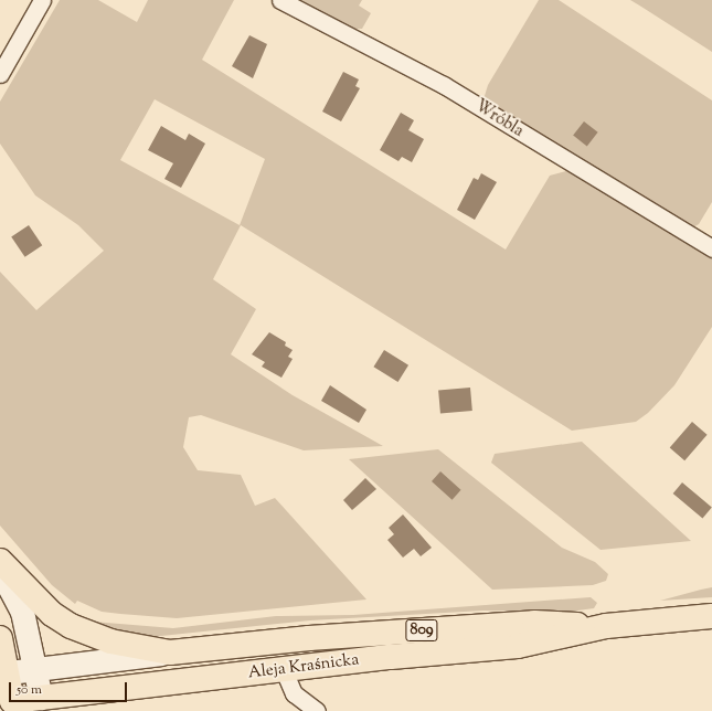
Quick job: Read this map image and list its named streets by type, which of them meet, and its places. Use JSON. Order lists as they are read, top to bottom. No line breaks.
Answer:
{"streets":{"main road":["809","Aleja Kraśnicka"],"street":["Wróbla"]},"scale_bar":"50 m"}
